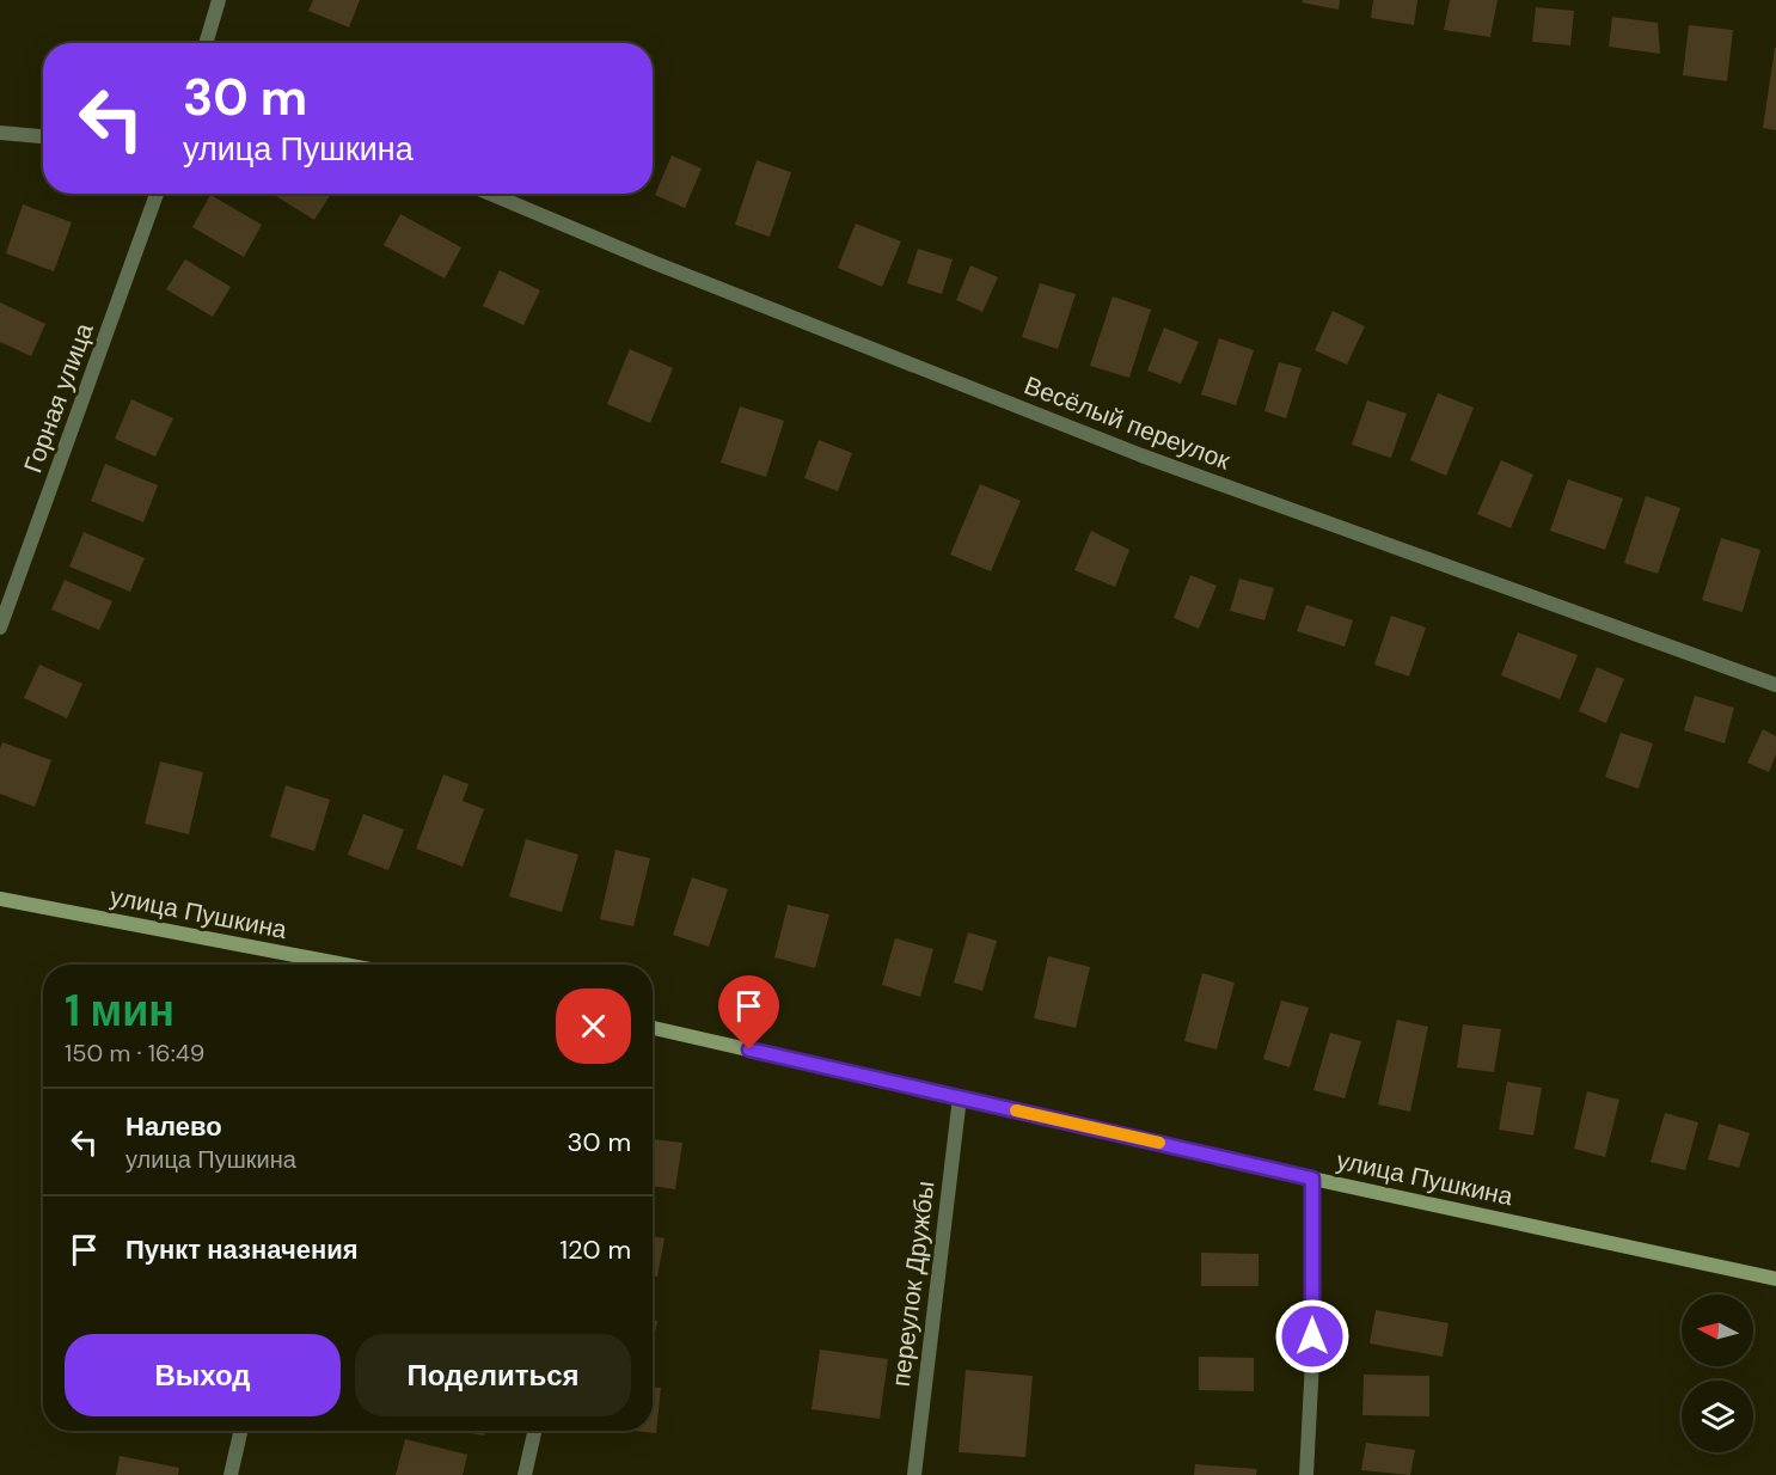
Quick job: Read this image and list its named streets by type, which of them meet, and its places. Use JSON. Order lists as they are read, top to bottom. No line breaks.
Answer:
{"streets":{"main road":["улица Пушкина"],"street":["Горная улица","Весёлый переулок","переулок Дружбы"]},"crossings":[["улица Пушкина","переулок Дружбы"]],"north":"left","page":{"turn":["30 m","улица Пушкина"],"heading":["1 мин","150 m · 16:49"],"list":[{"name":"Налево","note":"улица Пушкина","value":"30 m"},{"name":"Пункт назначения","value":"120 m"}],"buttons":["Выход","Поделиться"]}}
